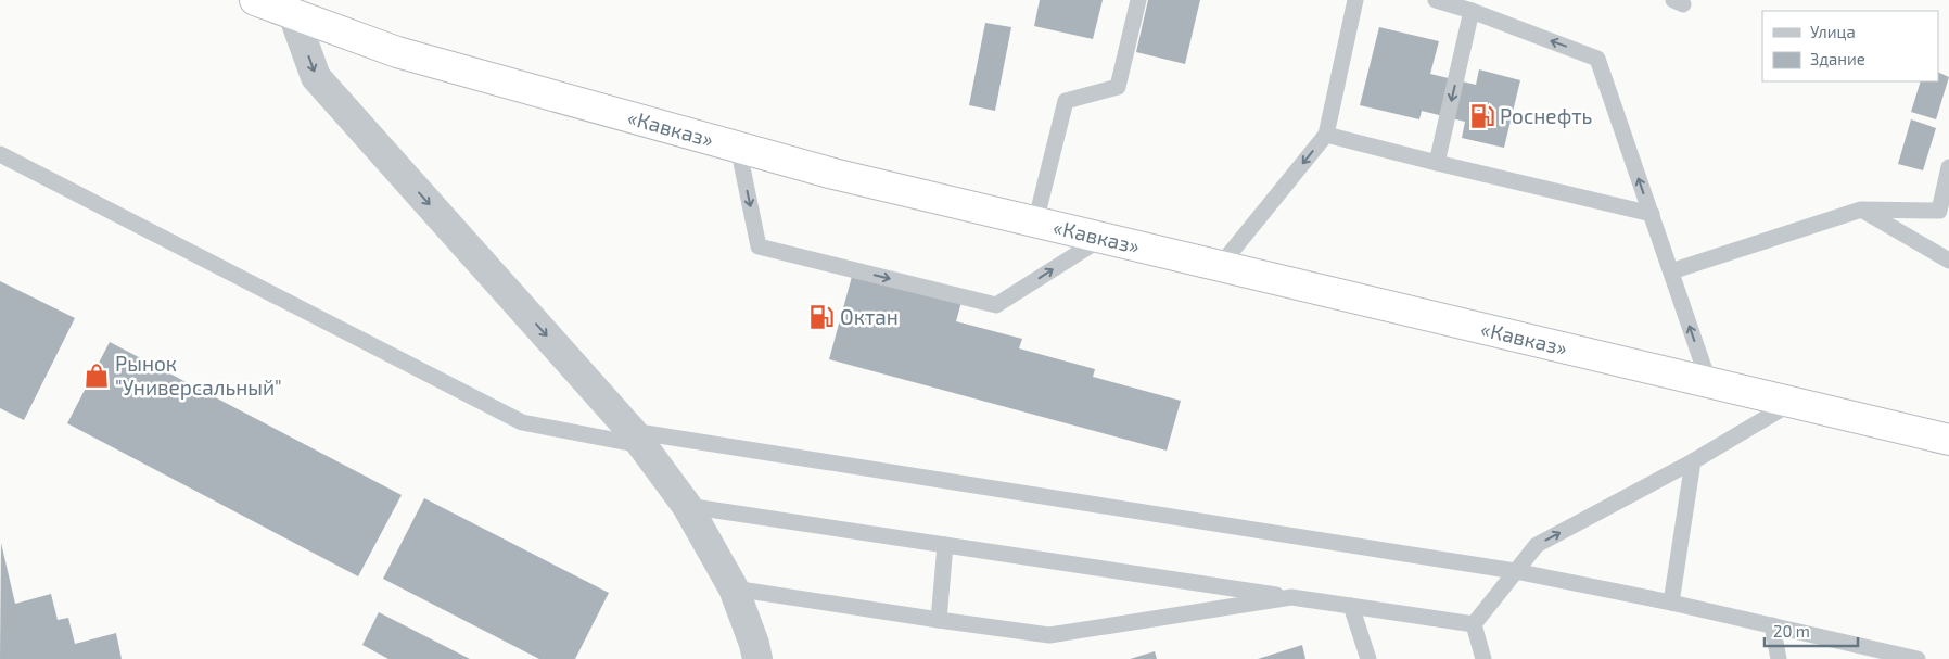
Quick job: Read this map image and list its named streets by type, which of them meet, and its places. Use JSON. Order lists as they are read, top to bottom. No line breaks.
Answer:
{"streets":{"highway":["«Кавказ»"]},"places":{"fuel station":["Роснефть","Октан"],"shop":["Рынок \"Универсальный\""]},"legend":["Улица","Здание"],"scale_bar":"20 m"}
